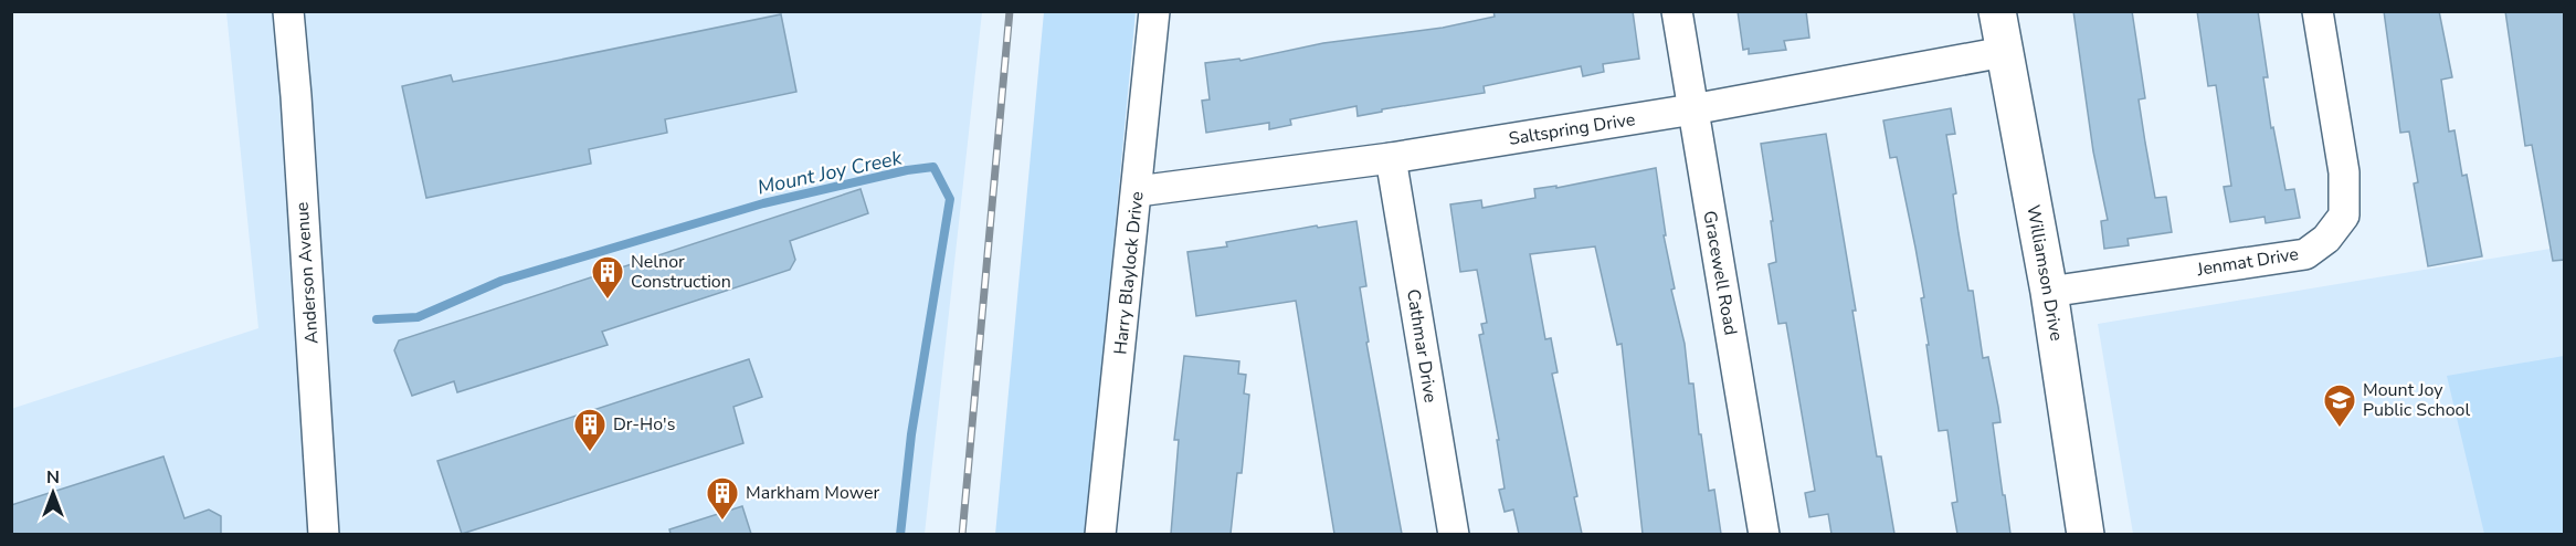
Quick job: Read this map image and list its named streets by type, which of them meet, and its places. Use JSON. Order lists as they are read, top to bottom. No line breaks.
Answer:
{"streets":{"street":["Saltspring Drive","Jenmat Drive","Anderson Avenue","Harry Blaylock Drive","Gracewell Road","Williamson Drive","Cathmar Drive"]},"crossings":[["Saltspring Drive","Harry Blaylock Drive"],["Saltspring Drive","Gracewell Road"],["Saltspring Drive","Williamson Drive"],["Saltspring Drive","Cathmar Drive"],["Jenmat Drive","Williamson Drive"]],"water":["Mount Joy Creek"],"places":{"building":["Nelnor Construction","Dr-Ho's","Markham Mower"],"school or university":["Mount Joy Public School"]},"north":"top"}
